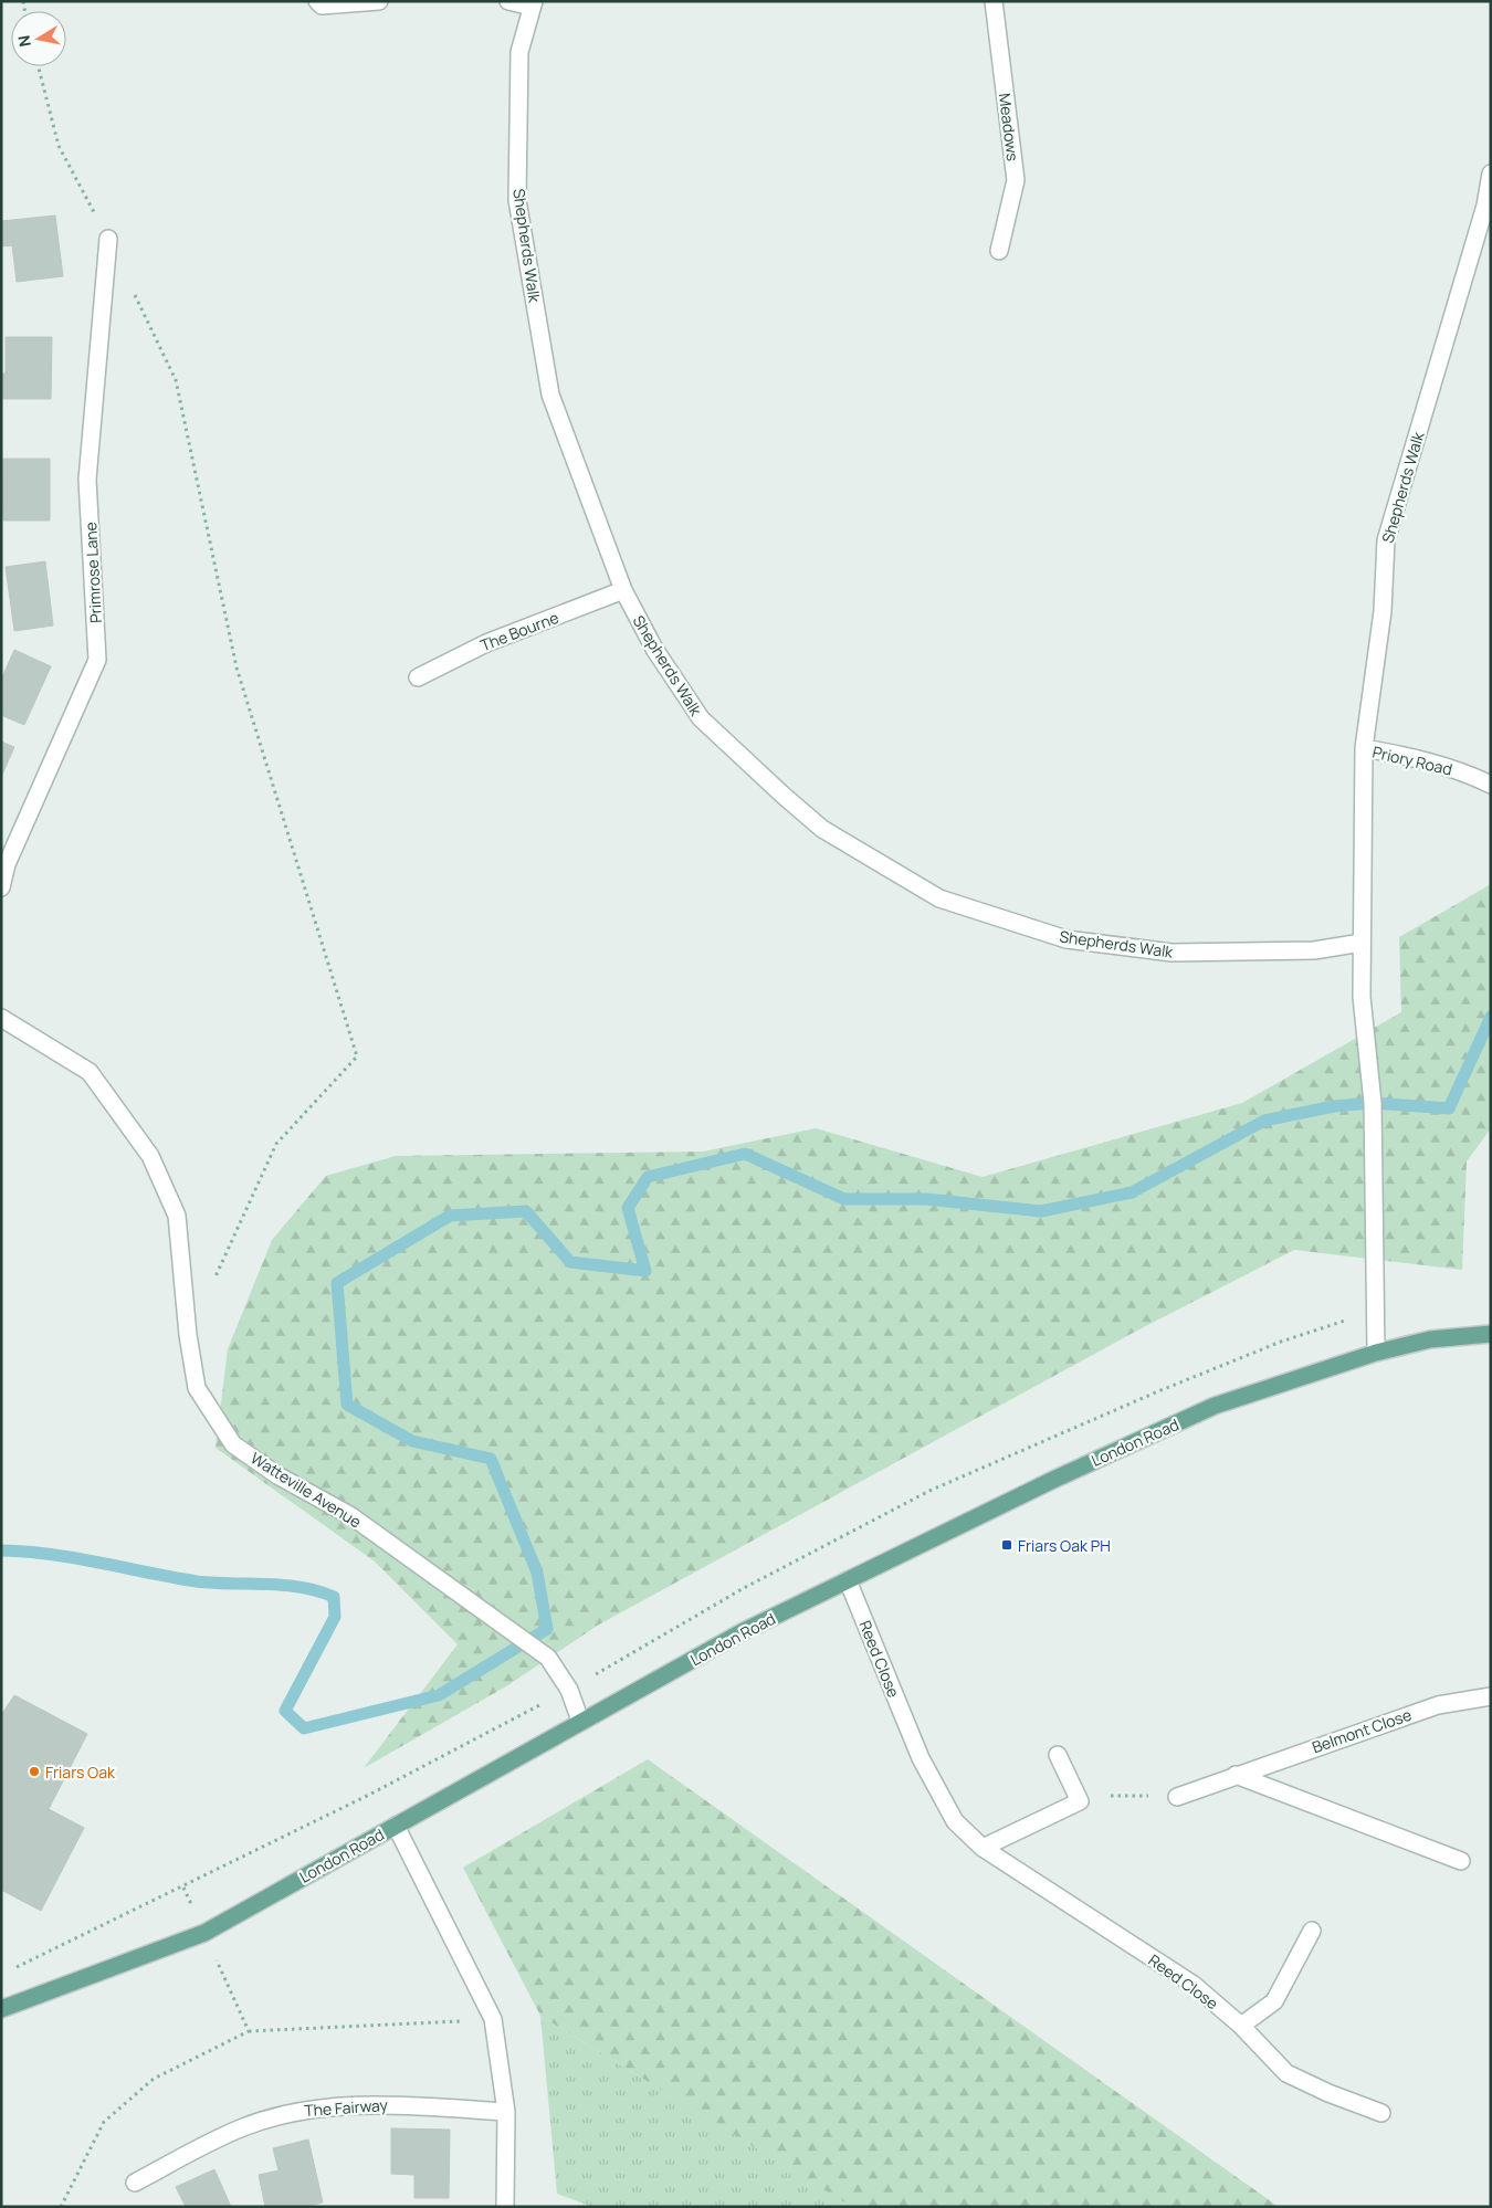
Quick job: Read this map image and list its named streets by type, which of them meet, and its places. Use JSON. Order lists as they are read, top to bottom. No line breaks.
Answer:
{"streets":{"main road":["London Road"],"street":["Meadows","Shepherds Walk","Primrose Lane","The Bourne","Priory Road","Watteville Avenue","Reed Close","Belmont Close","The Fairway"]},"crossings":[["Shepherds Walk","The Bourne"],["Shepherds Walk","Priory Road"],["Shepherds Walk","London Road"],["London Road","Watteville Avenue"],["London Road","Reed Close"]],"places":{"transit":["Friars Oak PH"],"other":["Friars Oak"]},"north":"left"}
